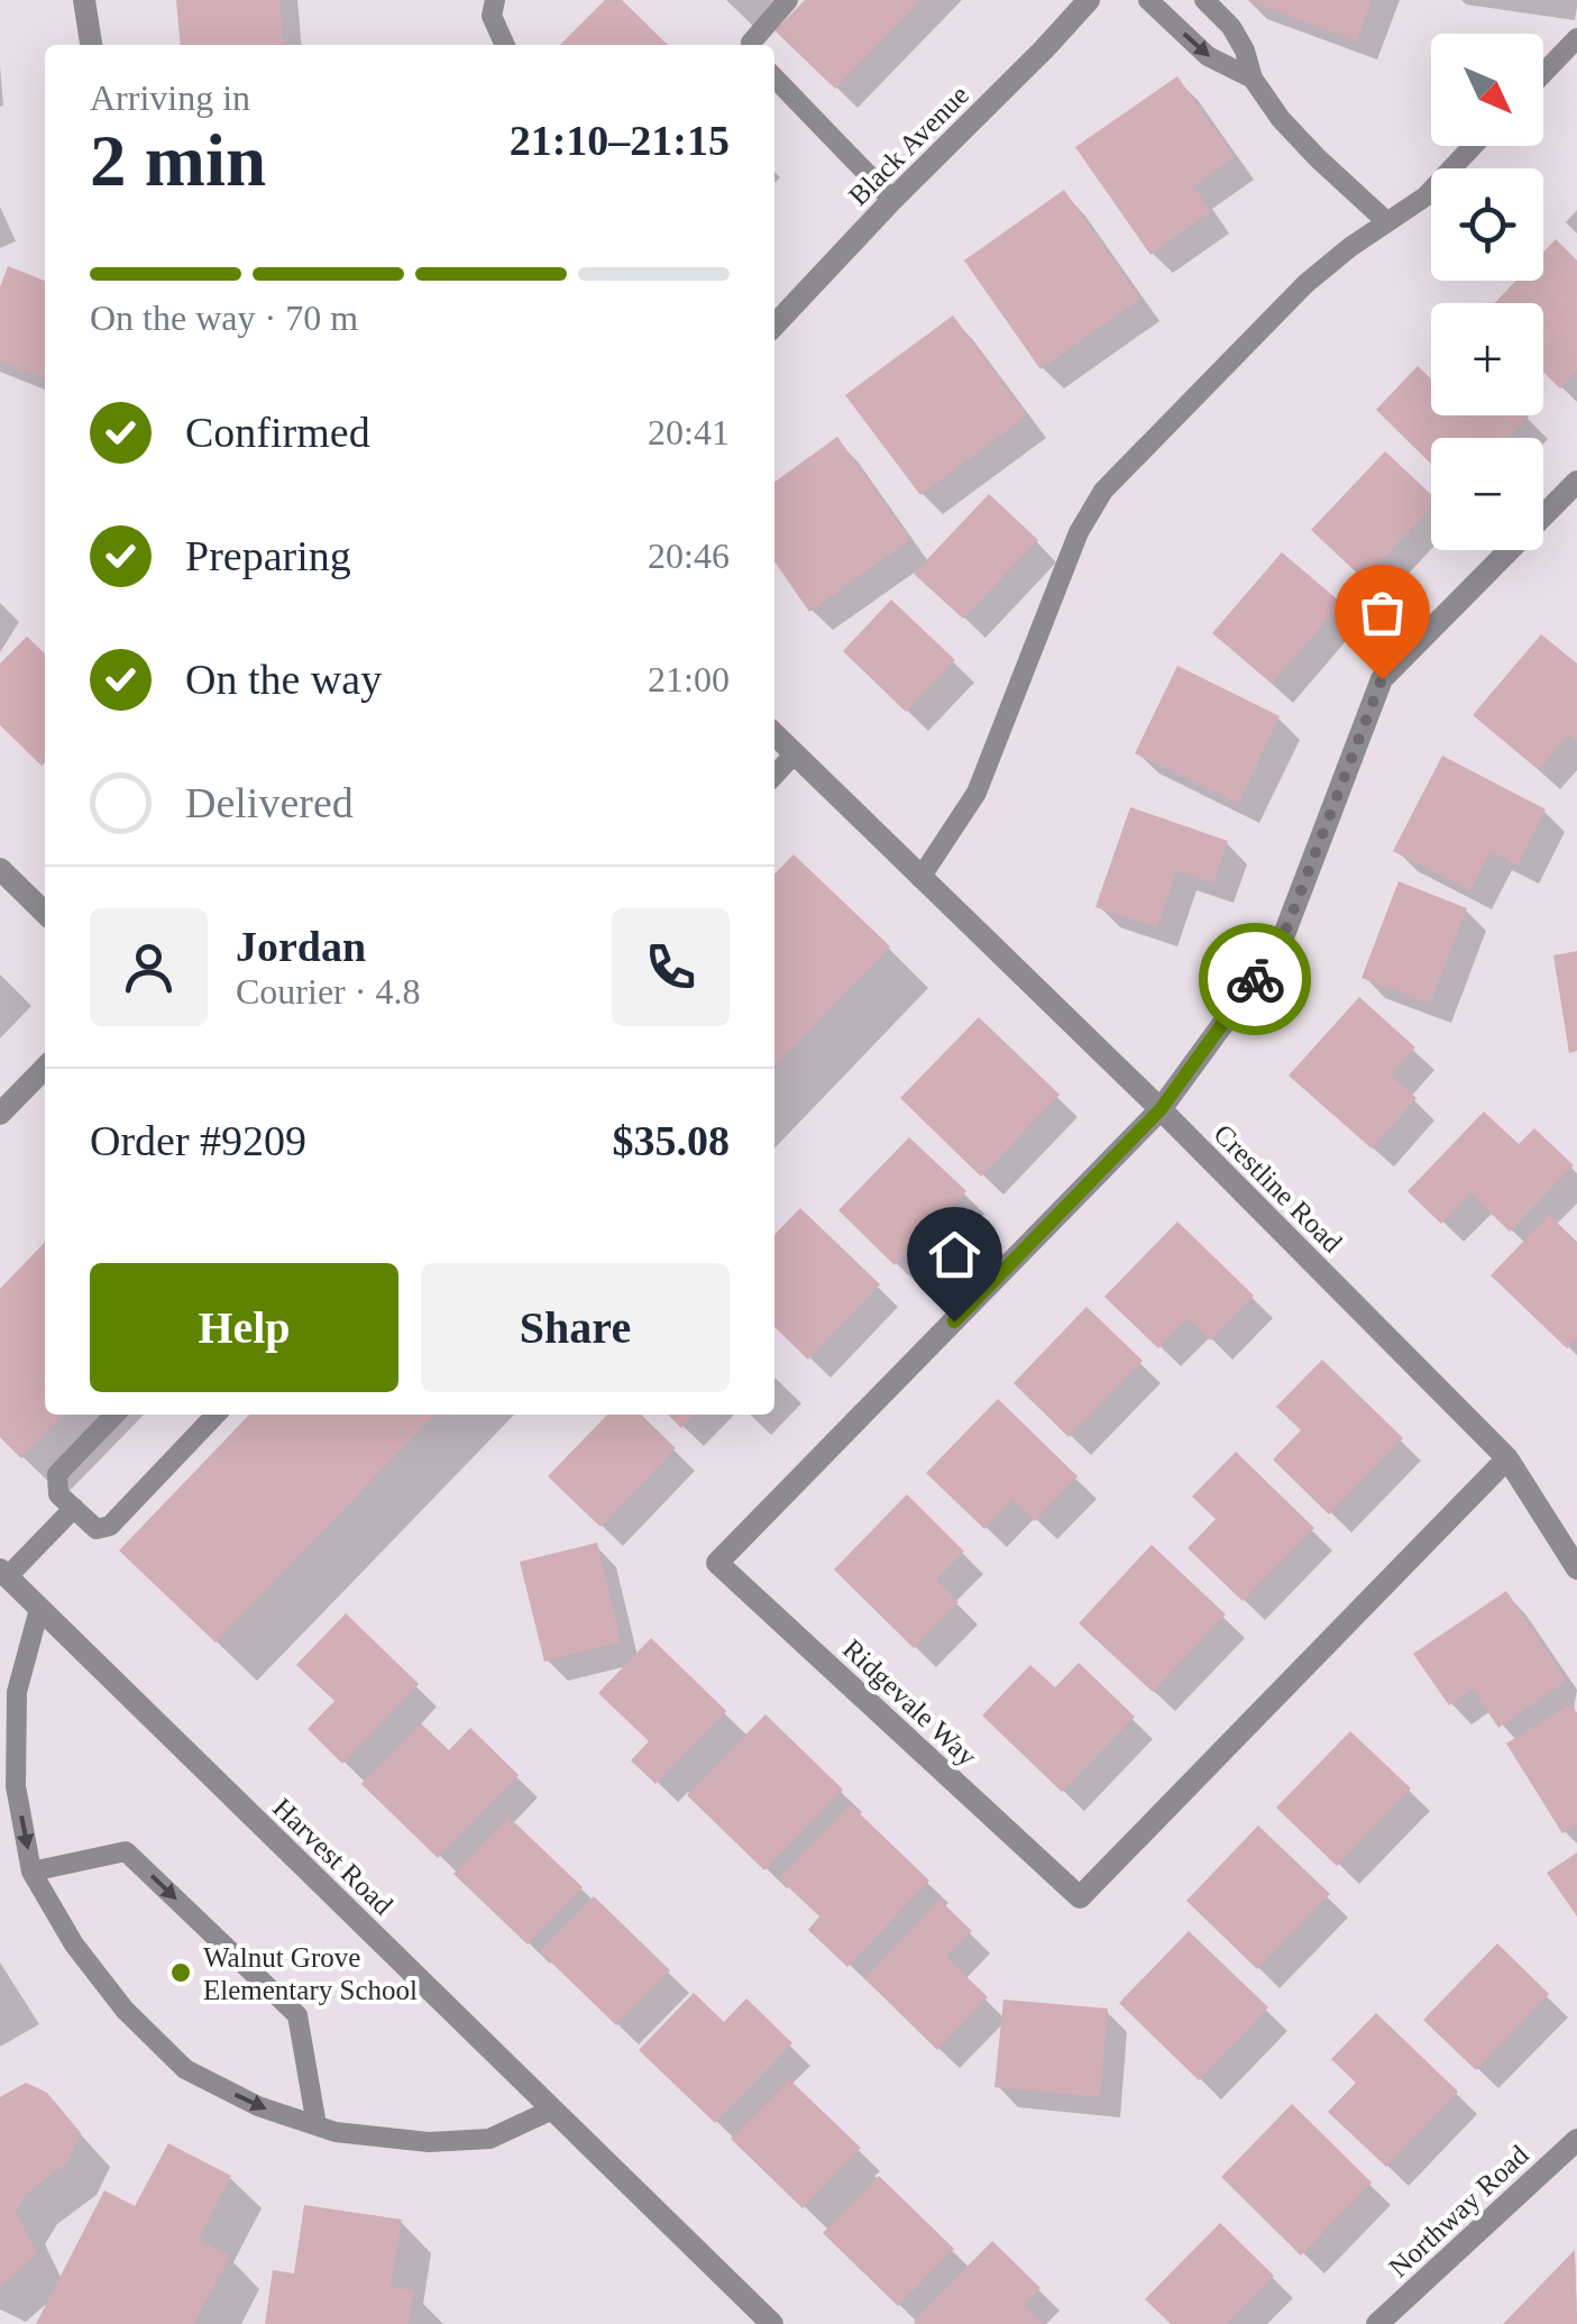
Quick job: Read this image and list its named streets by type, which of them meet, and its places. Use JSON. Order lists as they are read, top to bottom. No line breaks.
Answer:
{"streets":{"street":["Black Avenue","Crestline Road","Ridgevale Way","Harvest Road","Northway Road"]},"crossings":[["Crestline Road","Ridgevale Way"]],"places":["Walnut Grove Elementary School"],"north":"bottom right","page":{"map_buttons":["+","−"],"heading":["2 min","Arriving in","21:10–21:15"],"panel":["Jordan","Courier · 4.8","Order #9209","$35.08"],"bar":"On the way · 70 m","list":[["Confirmed","20:41"],["Preparing","20:46"],["On the way","21:00"],"Delivered"],"buttons":["Help","Share"]}}
